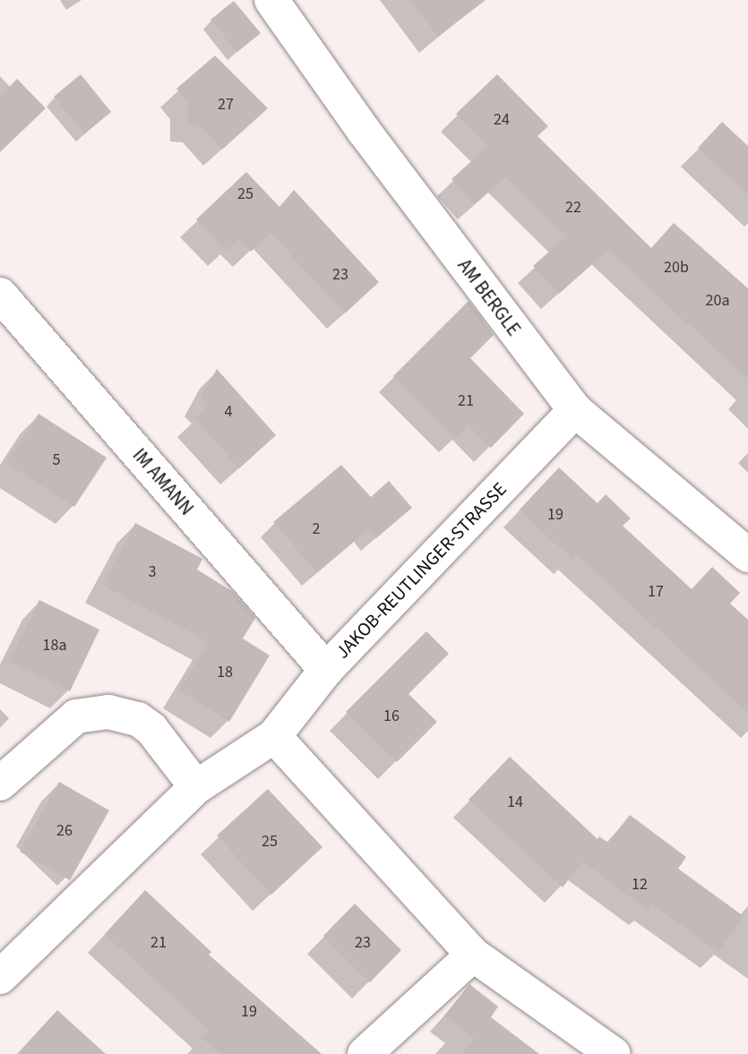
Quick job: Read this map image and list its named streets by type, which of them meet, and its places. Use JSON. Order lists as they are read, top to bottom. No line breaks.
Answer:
{"streets":{"street":["AM BERGLE","IM AMANN","JAKOB-REUTLINGER-STRASSE"]},"crossings":[["AM BERGLE","JAKOB-REUTLINGER-STRASSE"],["IM AMANN","JAKOB-REUTLINGER-STRASSE"]],"house_numbers":["27","24","25","22","20b","23","20a","21","4","5","19","2","3","17","18a","18","16","14","26","25","12","21","23","19"]}
